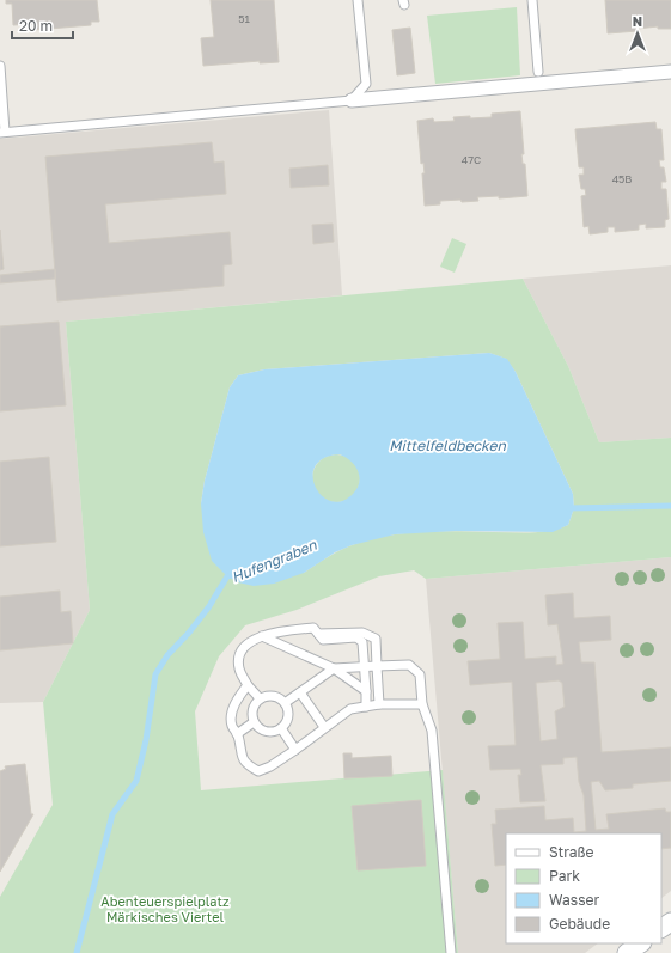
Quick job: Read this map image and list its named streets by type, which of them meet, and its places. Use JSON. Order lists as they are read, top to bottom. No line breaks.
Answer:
{"water":["Mittelfeldbecken","Hufengraben"],"parks":["Abenteuerspielplatz Märkisches Viertel"],"house_numbers":["51","47C","45B"],"legend":["Straße","Park","Wasser","Gebäude"],"scale_bar":"20 m","north":"top"}
